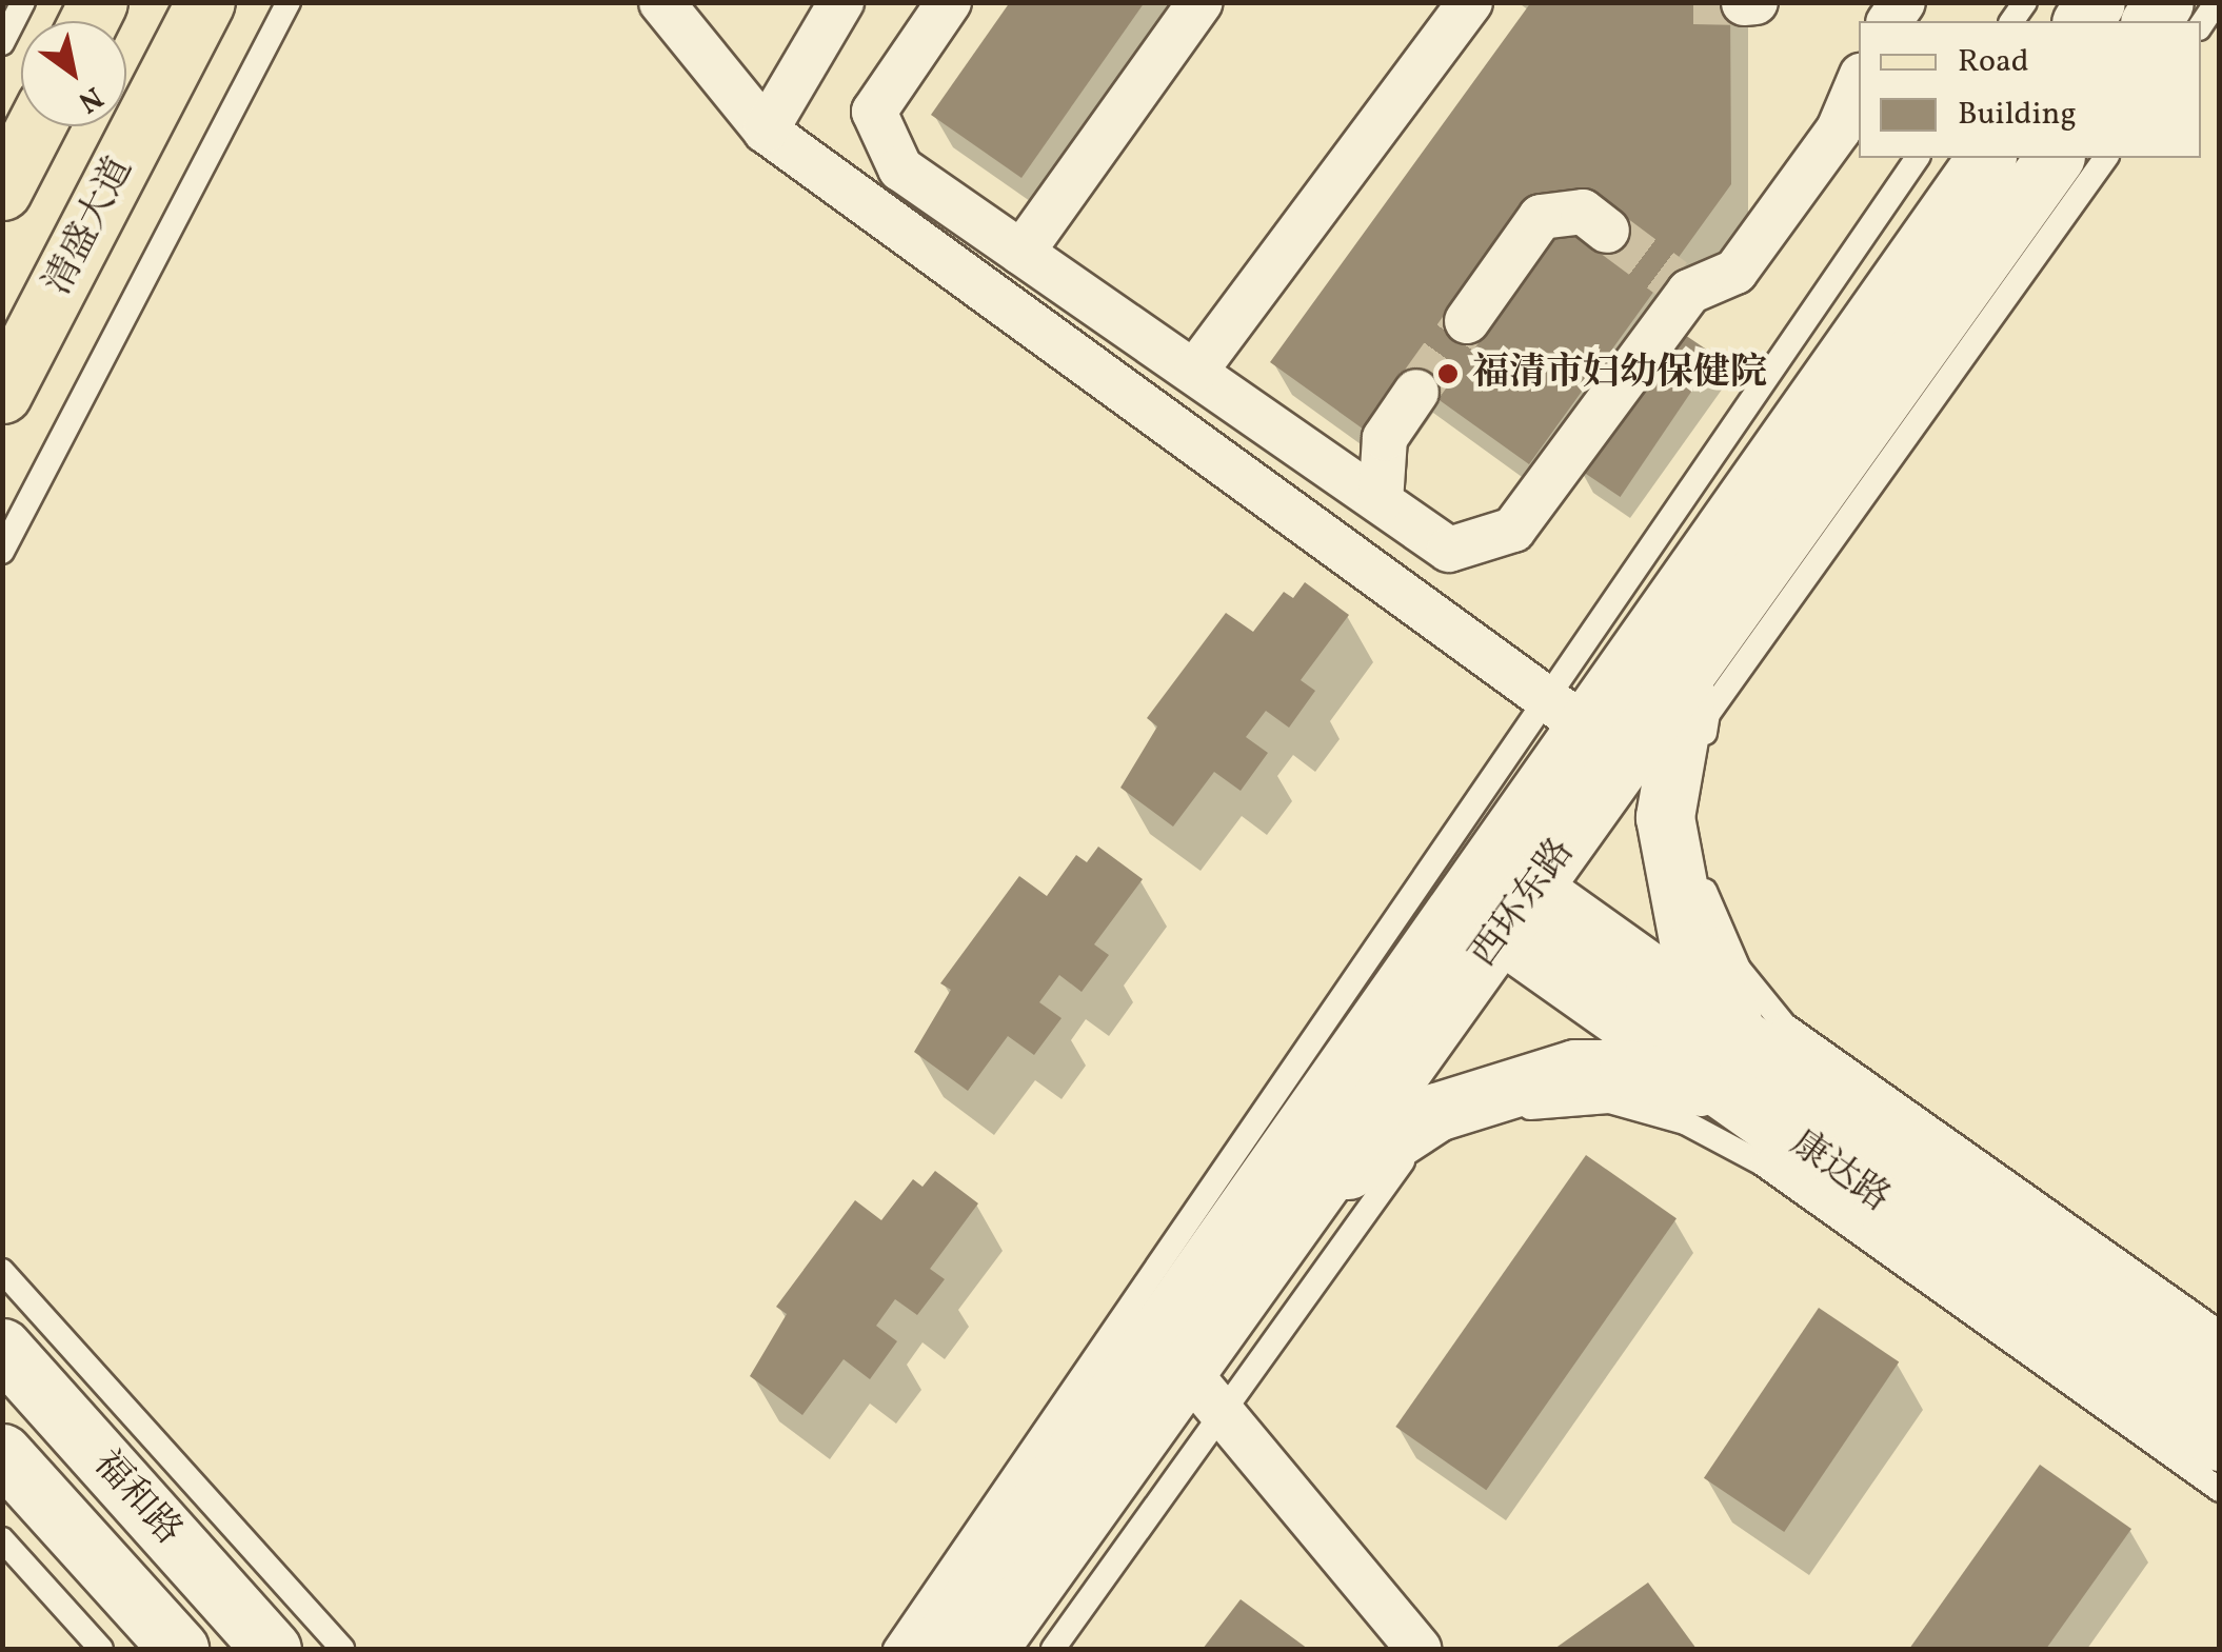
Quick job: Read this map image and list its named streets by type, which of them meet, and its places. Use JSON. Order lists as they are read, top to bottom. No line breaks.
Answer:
{"streets":{"main road":["清盛大道"],"street":["西环东路","康达路","福和路"]},"crossings":[["西环东路","康达路"]],"places":["福清市妇幼保健院"],"legend":["Road","Building"],"north":"bottom right"}
